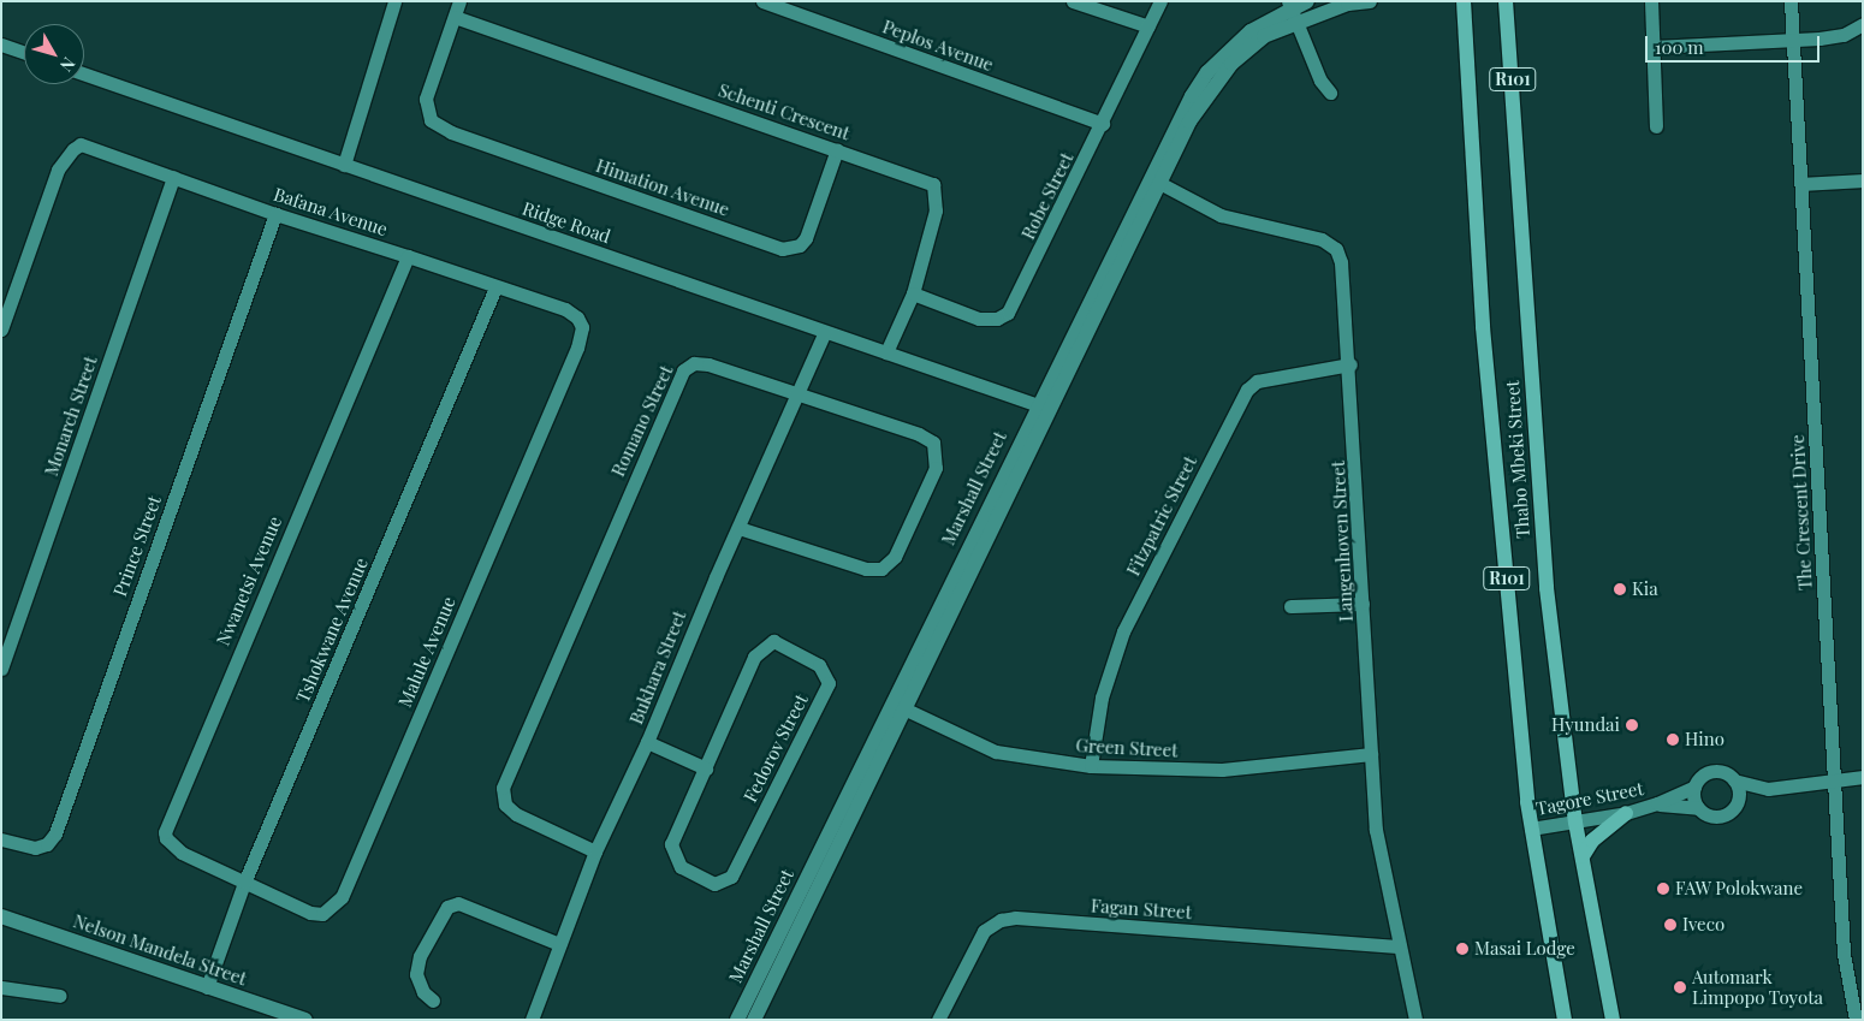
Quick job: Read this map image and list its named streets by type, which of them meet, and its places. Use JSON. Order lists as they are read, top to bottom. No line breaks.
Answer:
{"streets":{"main road":["R101","Thabo Mbeki Street"],"street":["Peplos Avenue","Schenti Crescent","Himation Avenue","Robe Street","Bafana Avenue","Ridge Road","Monarch Street","Romano Street","Marshall Street","The Crescent Drive","Fitzpatric Street","Langenhoven Street","Prince Street","Nwanetsi Avenue","Tshokwane Avenue","Malule Avenue","Bukhara Street","Fedorov Street","Green Street","Tagore Street","Fagan Street","Nelson Mandela Street"]},"crossings":[["Peplos Avenue","Robe Street"],["Schenti Crescent","Himation Avenue"],["Schenti Crescent","Robe Street"],["Schenti Crescent","Ridge Road"],["Bafana Avenue","Monarch Street"],["Bafana Avenue","Prince Street"],["Bafana Avenue","Nwanetsi Avenue"],["Bafana Avenue","Tshokwane Avenue"],["Bafana Avenue","Malule Avenue"],["Ridge Road","Marshall Street"],["Ridge Road","Bukhara Street"],["Romano Street","Bukhara Street"],["Thabo Mbeki Street","Tagore Street"],["Marshall Street","Langenhoven Street"],["Marshall Street","Green Street"],["The Crescent Drive","Tagore Street"],["Fitzpatric Street","Langenhoven Street"],["Fitzpatric Street","Green Street"],["Langenhoven Street","Green Street"],["Langenhoven Street","Fagan Street"],["Nwanetsi Avenue","Tshokwane Avenue"],["Nwanetsi Avenue","Malule Avenue"],["Tshokwane Avenue","Malule Avenue"],["Tshokwane Avenue","Nelson Mandela Street"]],"places":["Kia","Hyundai","Hino","FAW Polokwane","Iveco","Masai Lodge","Automark Limpopo Toyota"],"scale_bar":"100 m","north":"bottom right"}
